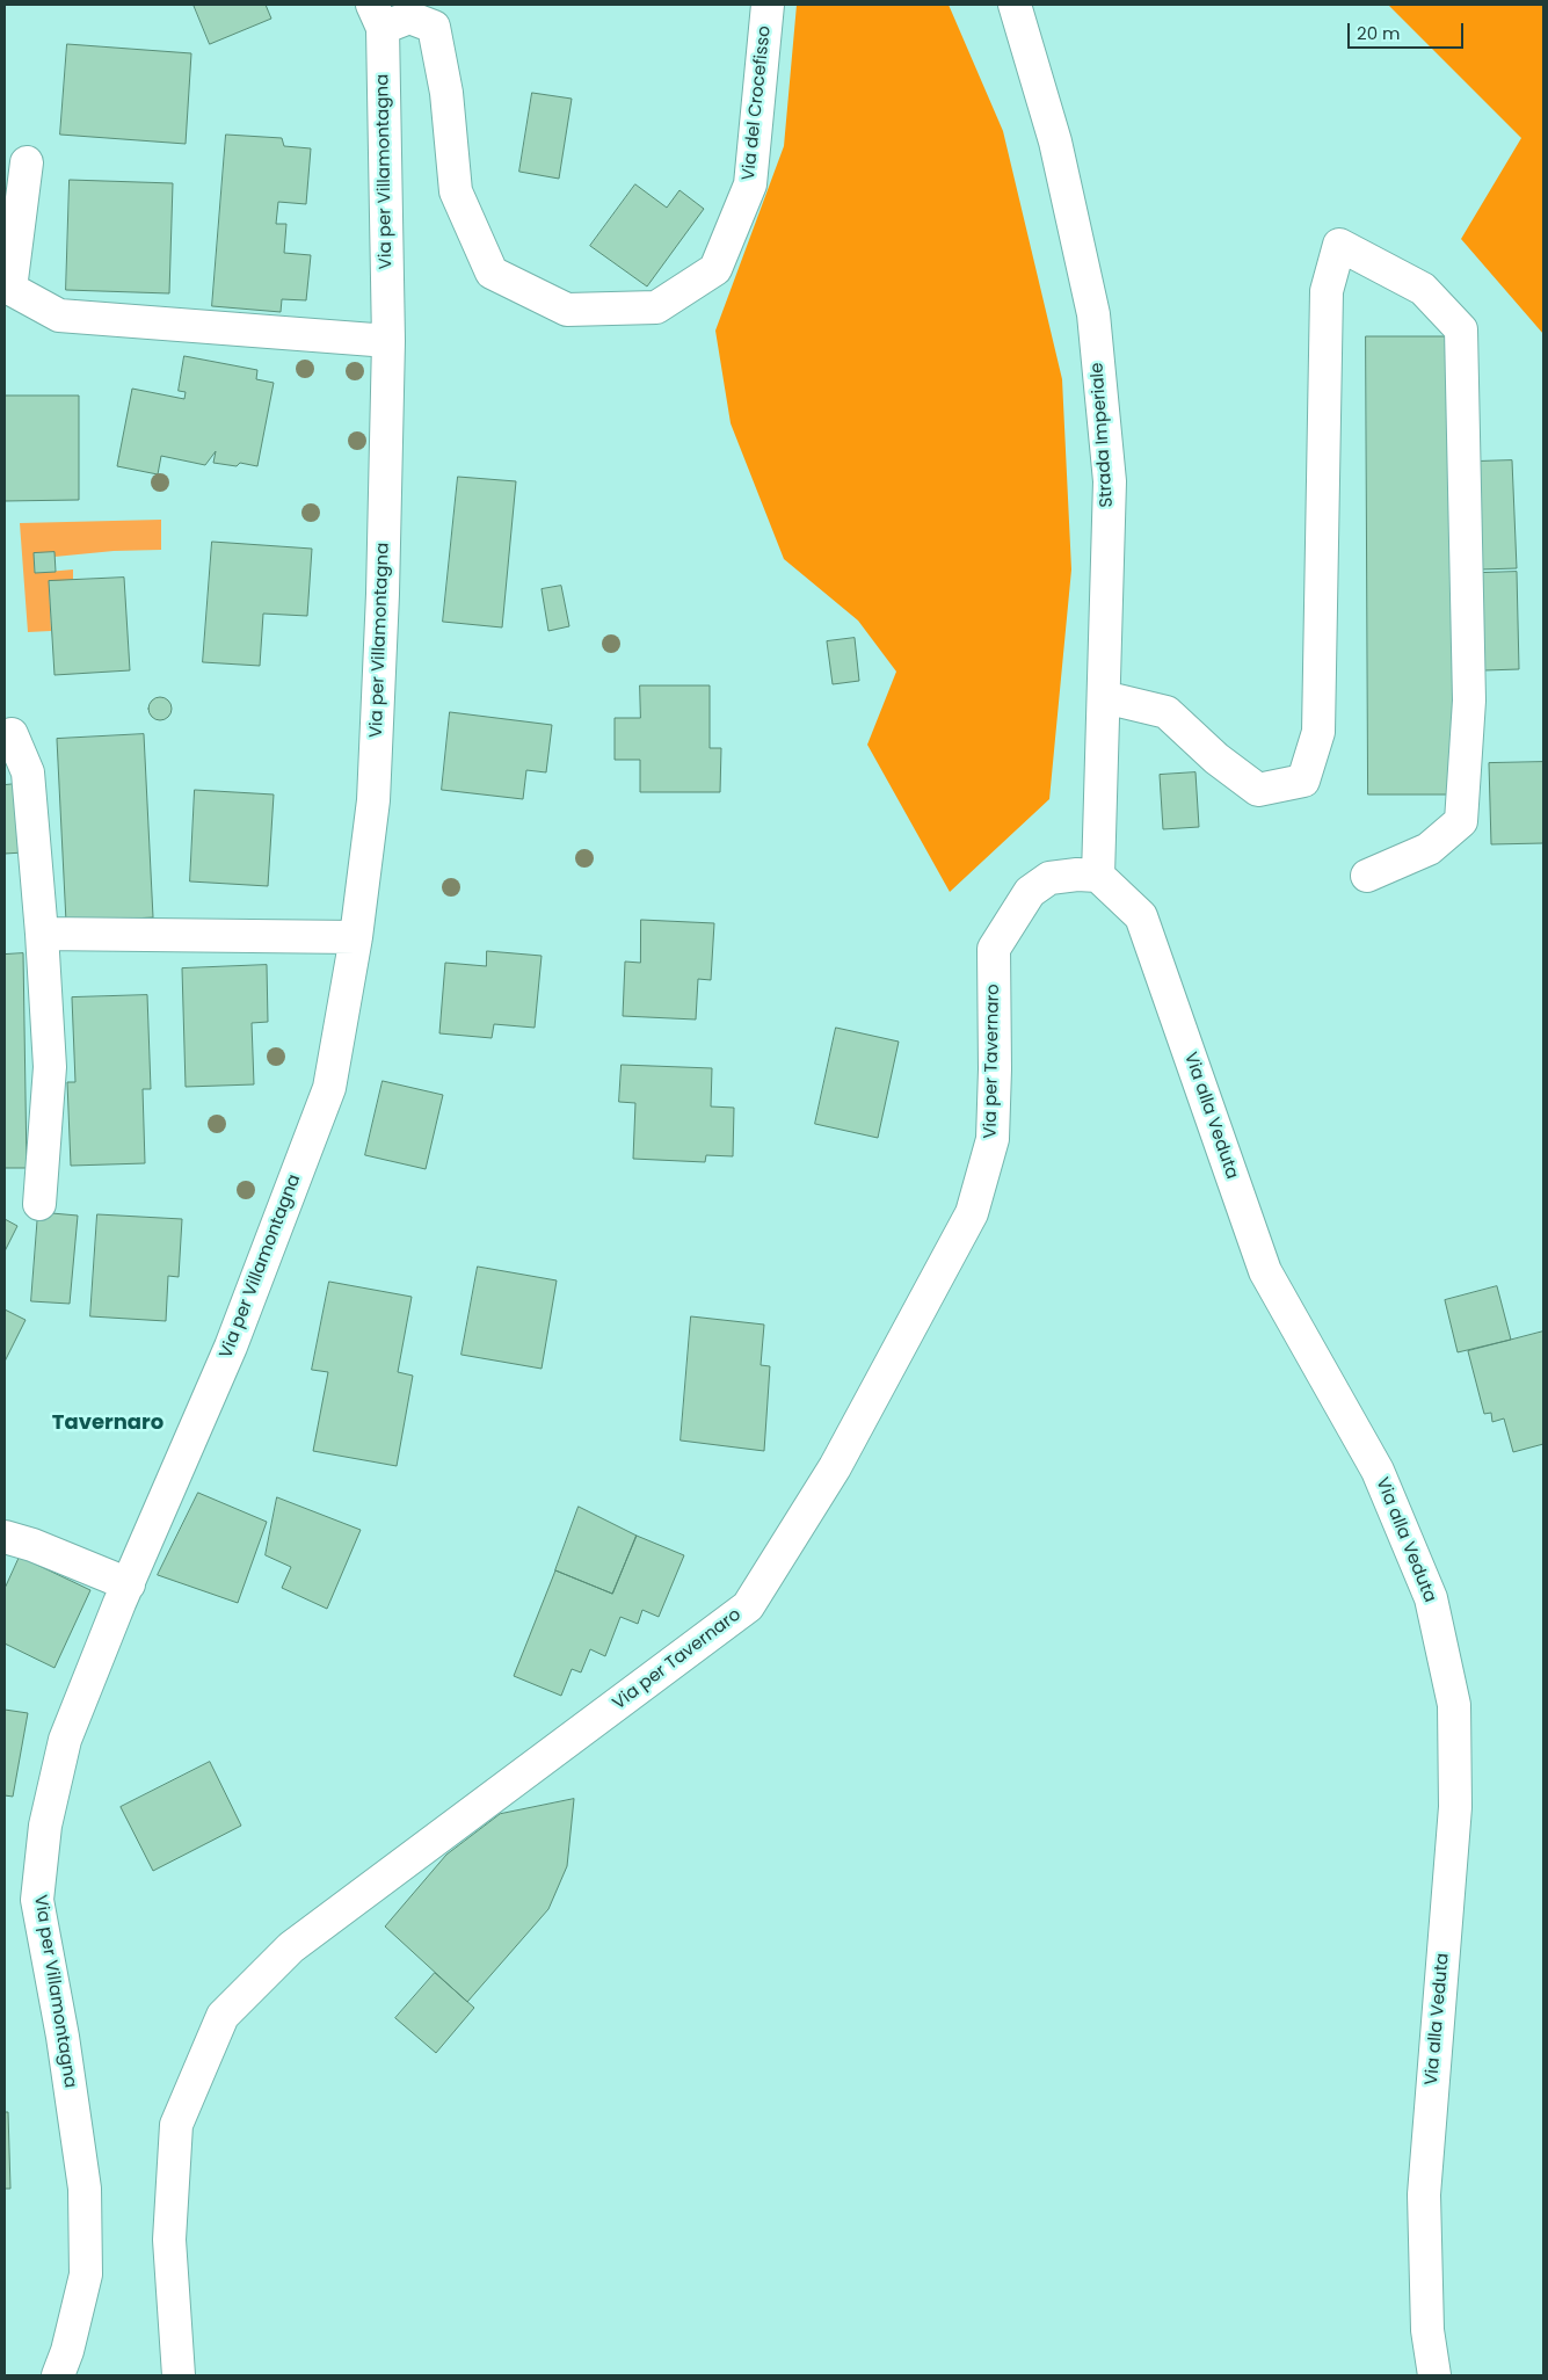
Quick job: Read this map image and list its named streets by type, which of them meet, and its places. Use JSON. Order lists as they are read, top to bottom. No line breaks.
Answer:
{"streets":{"street":["Via del Crocefisso","Via per Villamontagna","Strada Imperiale","Via per Tavernaro","Via alla Veduta"]},"crossings":[["Via del Crocefisso","Via per Villamontagna"],["Strada Imperiale","Via per Tavernaro"],["Strada Imperiale","Via alla Veduta"],["Via per Tavernaro","Via alla Veduta"]],"districts":["Tavernaro"],"scale_bar":"20 m"}
